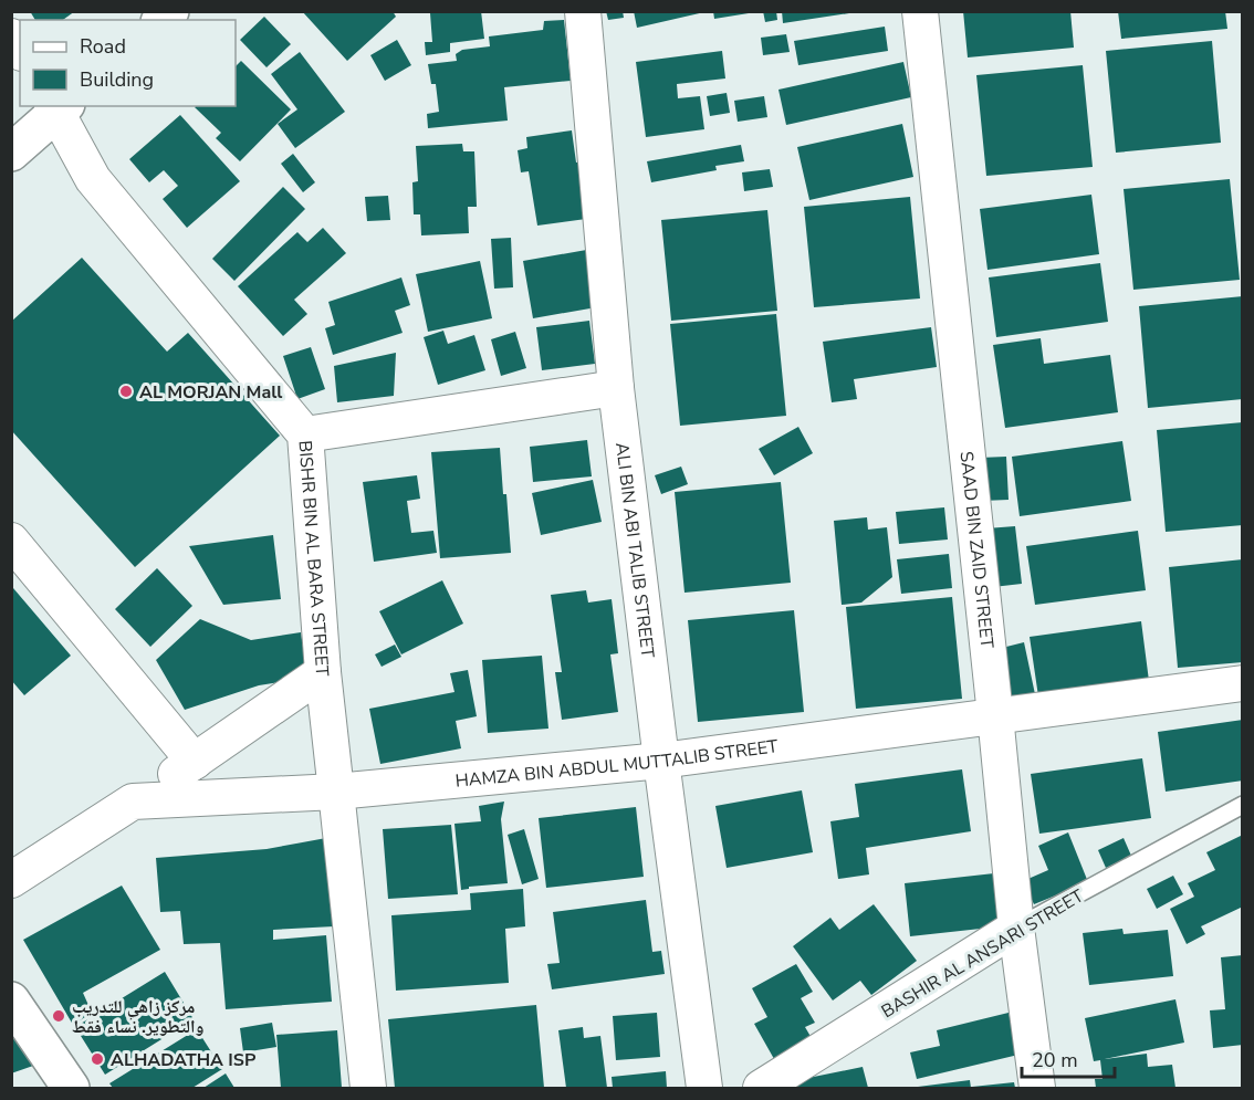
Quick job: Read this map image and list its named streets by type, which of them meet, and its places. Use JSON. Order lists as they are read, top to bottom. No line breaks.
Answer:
{"streets":{"street":["ALI BIN ABI TALIB STREET","SAAD BIN ZAID STREET","BISHR BIN AL BARA STREET","HAMZA BIN ABDUL MUTTALIB STREET","BASHIR AL ANSARI STREET"]},"crossings":[["ALI BIN ABI TALIB STREET","HAMZA BIN ABDUL MUTTALIB STREET"],["SAAD BIN ZAID STREET","HAMZA BIN ABDUL MUTTALIB STREET"],["SAAD BIN ZAID STREET","BASHIR AL ANSARI STREET"],["BISHR BIN AL BARA STREET","HAMZA BIN ABDUL MUTTALIB STREET"]],"places":["AL MORJAN Mall","مركز زاهي للتدريب والتطوير. نساء فقط","ALHADATHA ISP"],"legend":["Road","Building"],"scale_bar":"20 m"}
